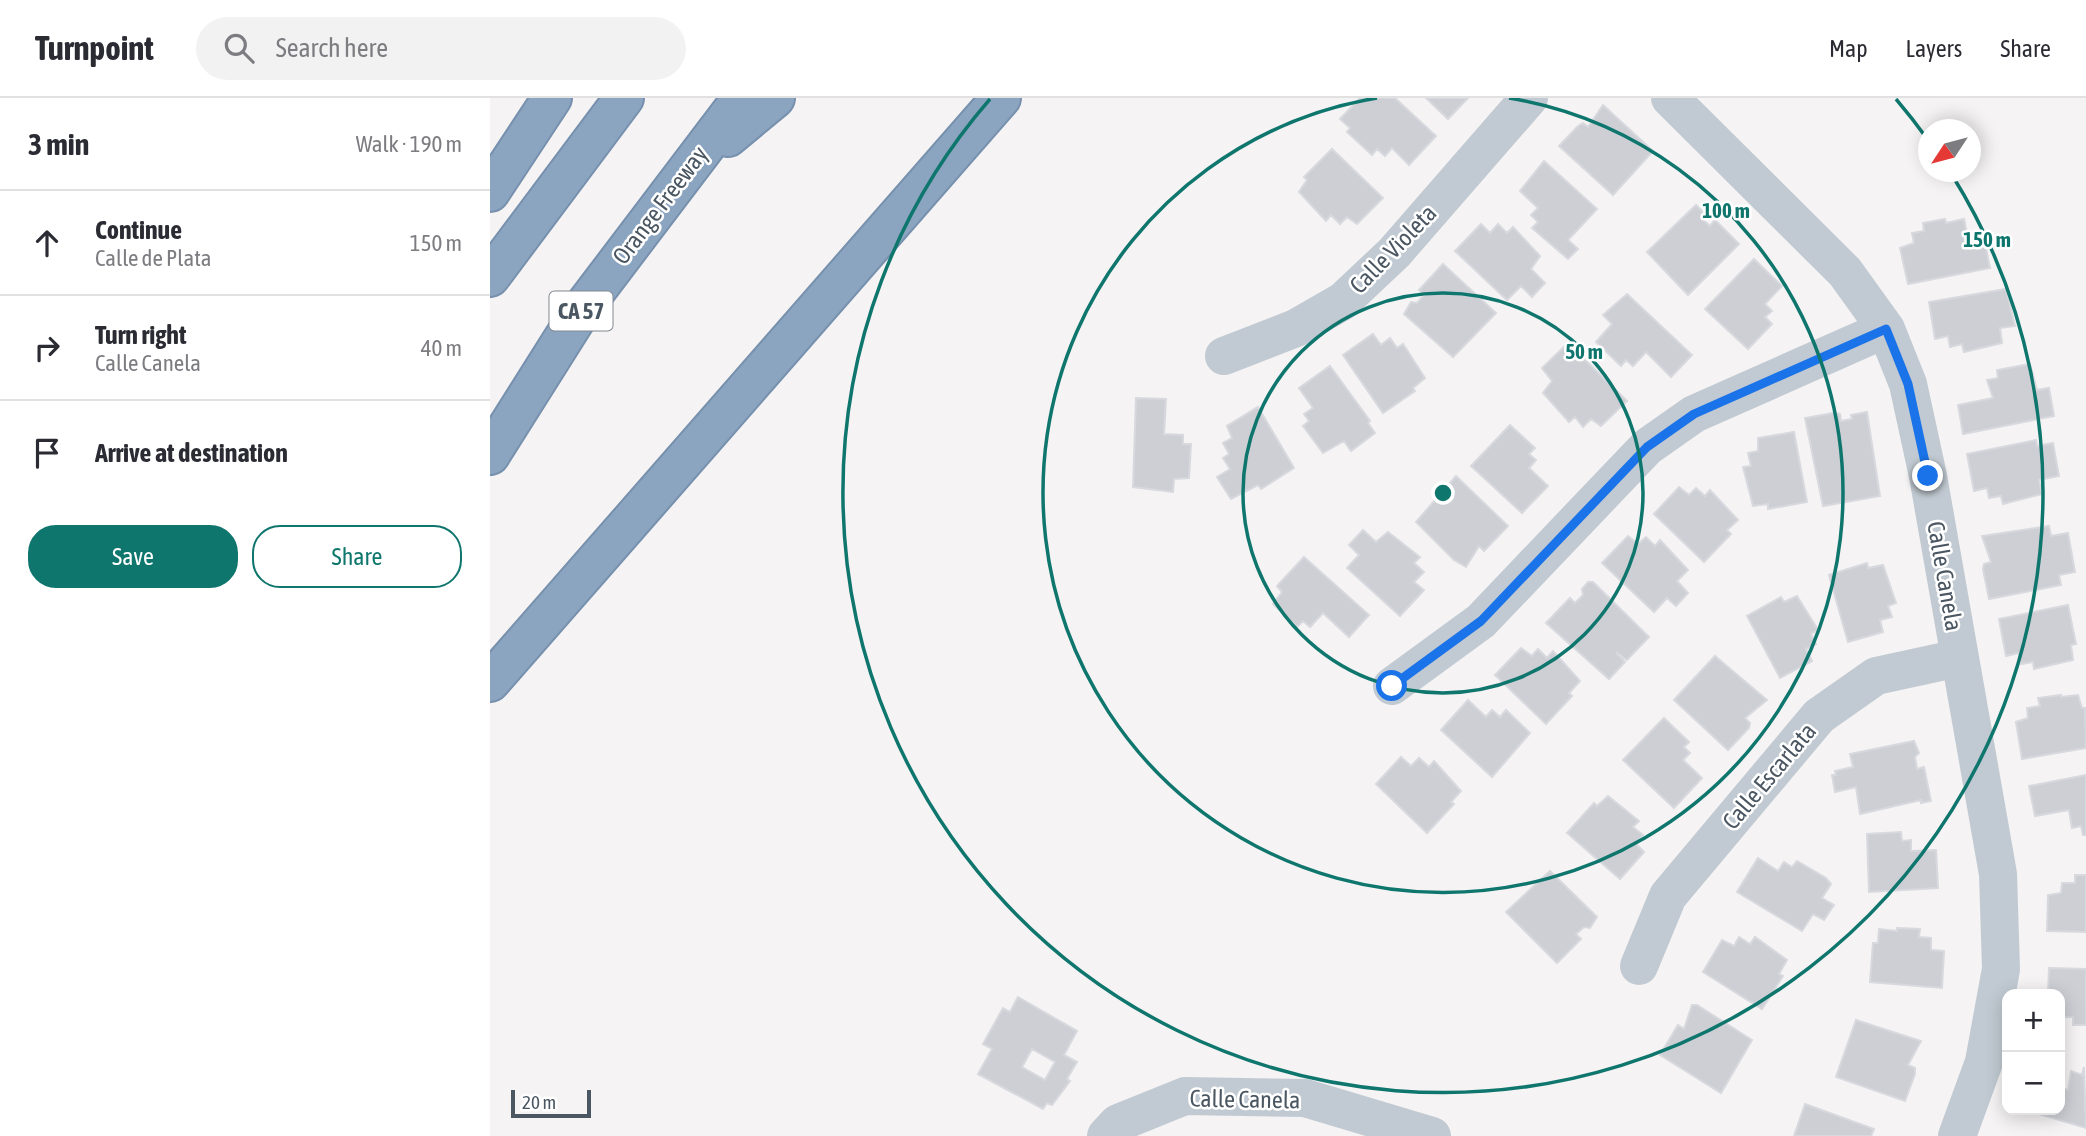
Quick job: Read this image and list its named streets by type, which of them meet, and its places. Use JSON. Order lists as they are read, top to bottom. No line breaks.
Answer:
{"streets":{"highway":["Orange Freeway","CA 57"],"street":["Calle Violeta","Calle Canela","Calle Escarlata"]},"crossings":[["Calle Canela","Calle Escarlata"]],"scale_bar":"20 m","north":"bottom left","page":{"header":"Turnpoint","search":"Search here","nav":["Map","Layers","Share"],"heading":["3 min","Walk · 190 m"],"list":[["Continue","Calle de Plata","150 m"],["Turn right","Calle Canela","40 m"],"Arrive at destination"],"buttons":["Save","Share"],"map_buttons":["+","−"],"scale":"20 m"},"rings":["100 m","150 m","50 m"]}
